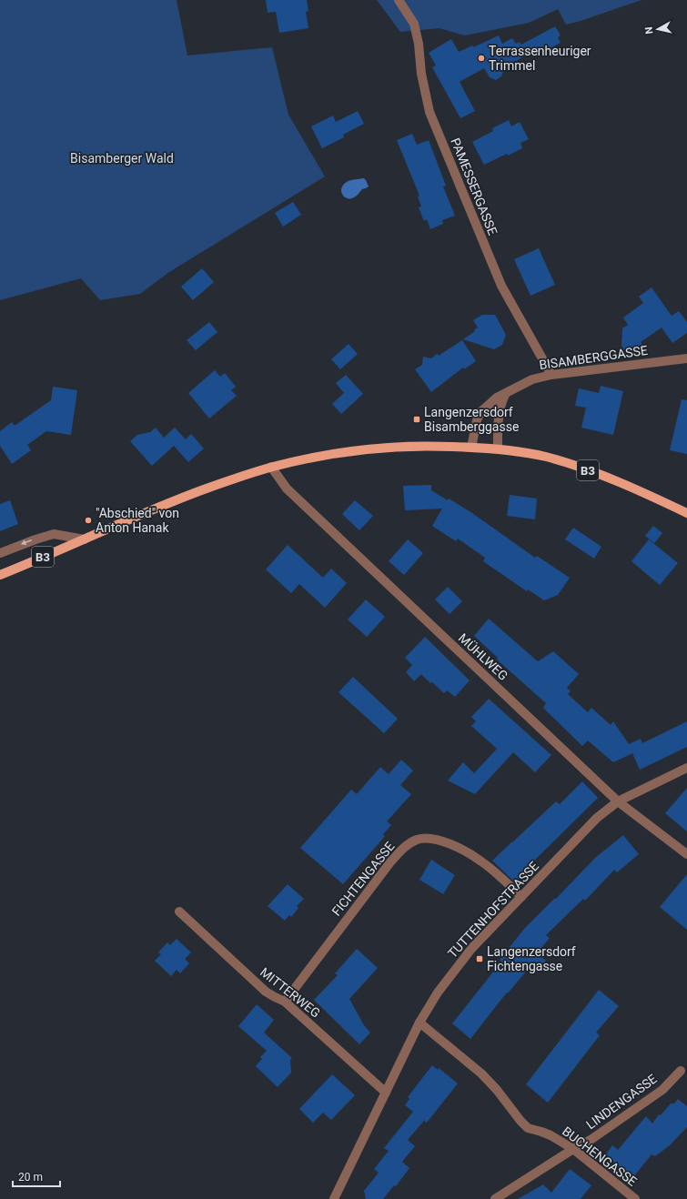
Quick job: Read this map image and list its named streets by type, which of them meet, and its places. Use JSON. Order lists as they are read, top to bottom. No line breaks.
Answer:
{"streets":{"main road":["B3"],"street":["PAMESSERGASSE","BISAMBERGGASSE","MÜHLWEG","FICHTENGASSE","TUTTENHOFSTRASSE","MITTERWEG","LINDENGASSE","BUCHENGASSE"]},"crossings":[["PAMESSERGASSE","BISAMBERGGASSE"],["BISAMBERGGASSE","B3"],["B3","MÜHLWEG"],["MÜHLWEG","TUTTENHOFSTRASSE"],["FICHTENGASSE","TUTTENHOFSTRASSE"],["FICHTENGASSE","MITTERWEG"],["TUTTENHOFSTRASSE","MITTERWEG"],["TUTTENHOFSTRASSE","BUCHENGASSE"],["LINDENGASSE","BUCHENGASSE"]],"parks":["Bisamberger Wald"],"places":{"other":["Terrassenheuriger Trimmel","\"Abschied\" von Anton Hanak"],"transit":["Langenzersdorf Bisamberggasse","Langenzersdorf Fichtengasse"]},"scale_bar":"20 m","north":"left"}
